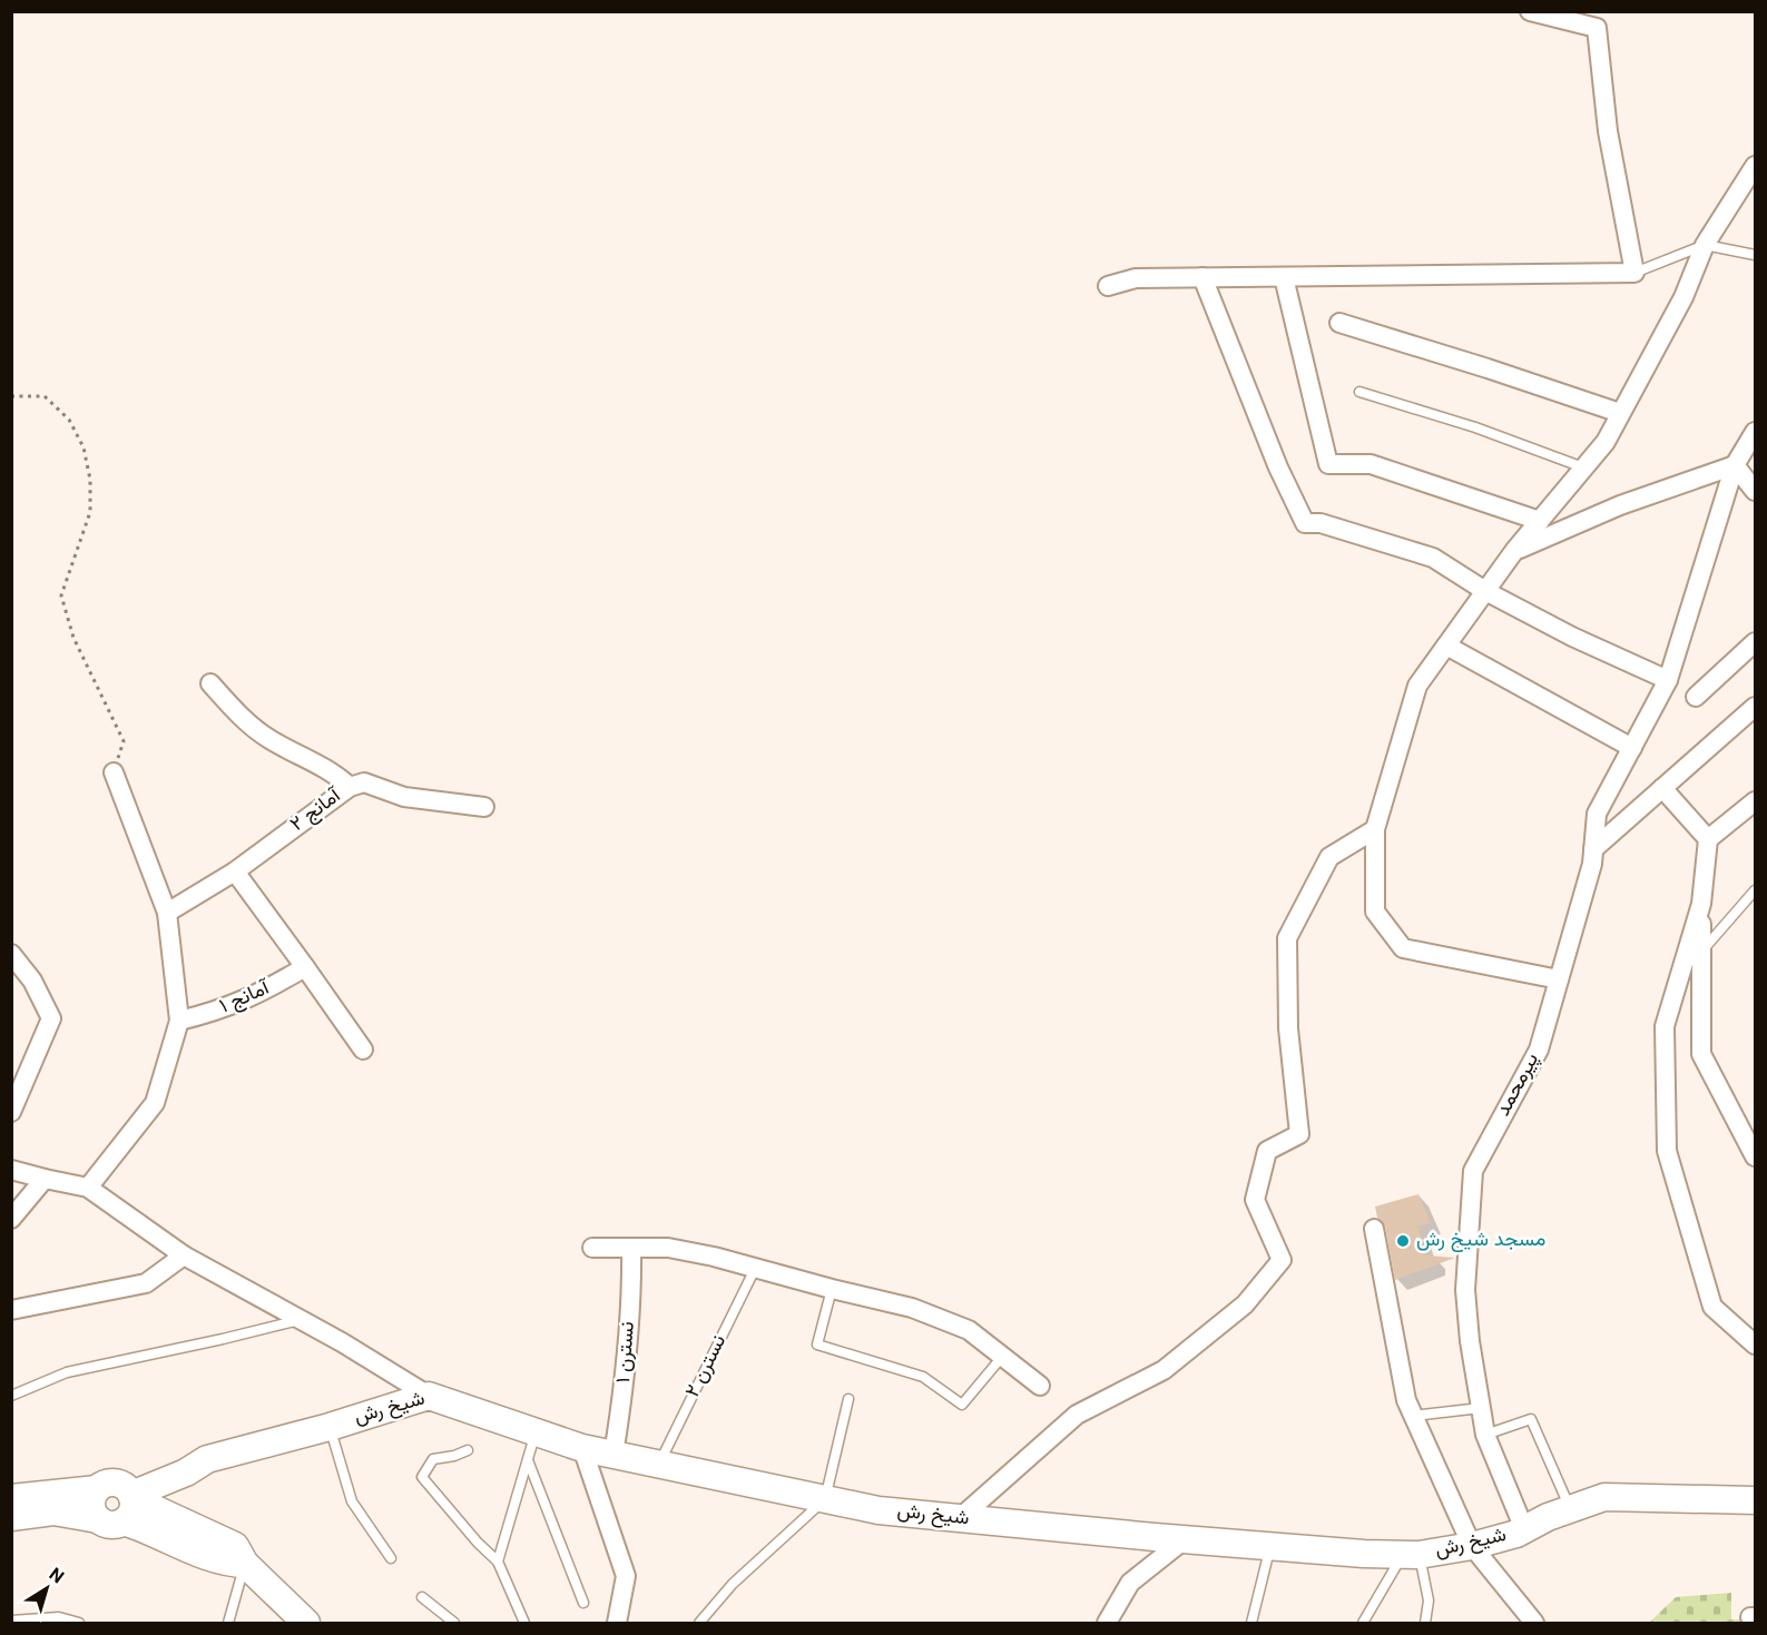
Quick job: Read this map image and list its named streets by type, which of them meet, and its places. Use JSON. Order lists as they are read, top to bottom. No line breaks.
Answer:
{"streets":{"street":["آمانج ۲","آمانج ۱","پیرمحمد","نسترن ۱","شیخ رش"],"lane":["نسترن ۲"]},"crossings":[["پیرمحمد","شیخ رش"],["نسترن ۱","شیخ رش"],["نسترن ۲","شیخ رش"]],"places":["مسجد شیخ رش"],"north":"top right"}
